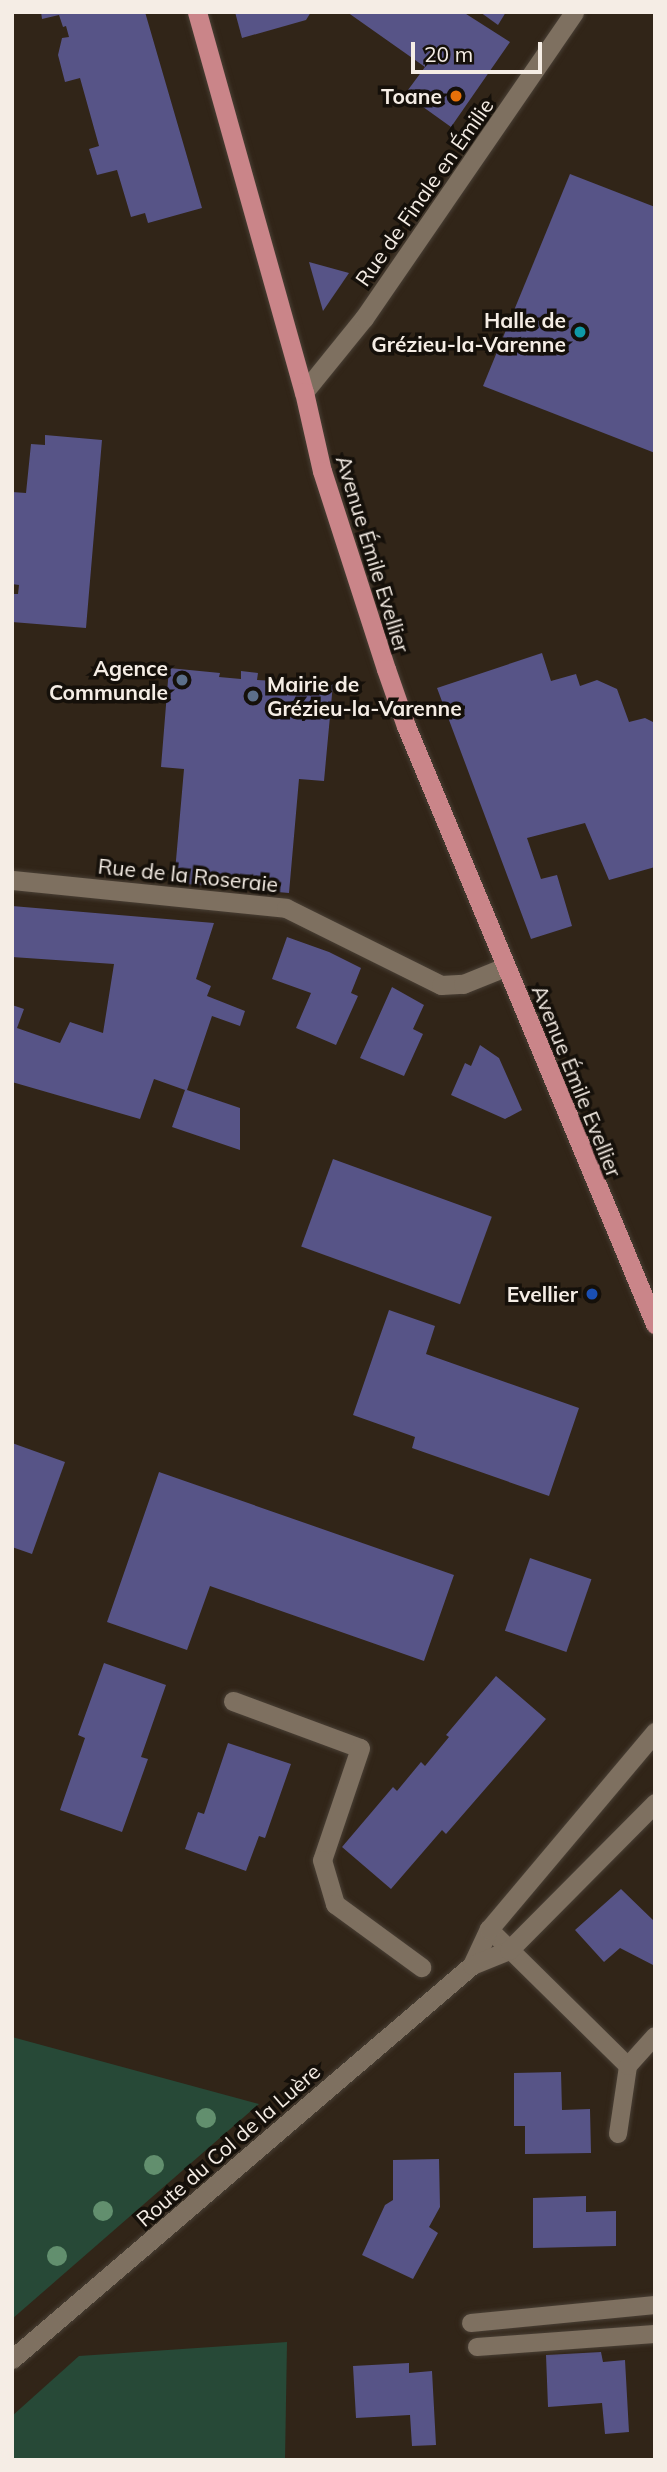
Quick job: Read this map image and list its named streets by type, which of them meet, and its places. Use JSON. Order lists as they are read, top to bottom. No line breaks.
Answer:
{"streets":{"main road":["Avenue Émile Evellier"],"street":["Rue de Finale en Émilie","Rue de la Roseraie","Route du Col de la Luère"]},"crossings":[["Rue de Finale en Émilie","Avenue Émile Evellier"],["Avenue Émile Evellier","Rue de la Roseraie"]],"places":["Toane","Halle de Grézieu-la-Varenne","Agence Communale","Mairie de Grézieu-la-Varenne","Evellier"],"scale_bar":"20 m"}
